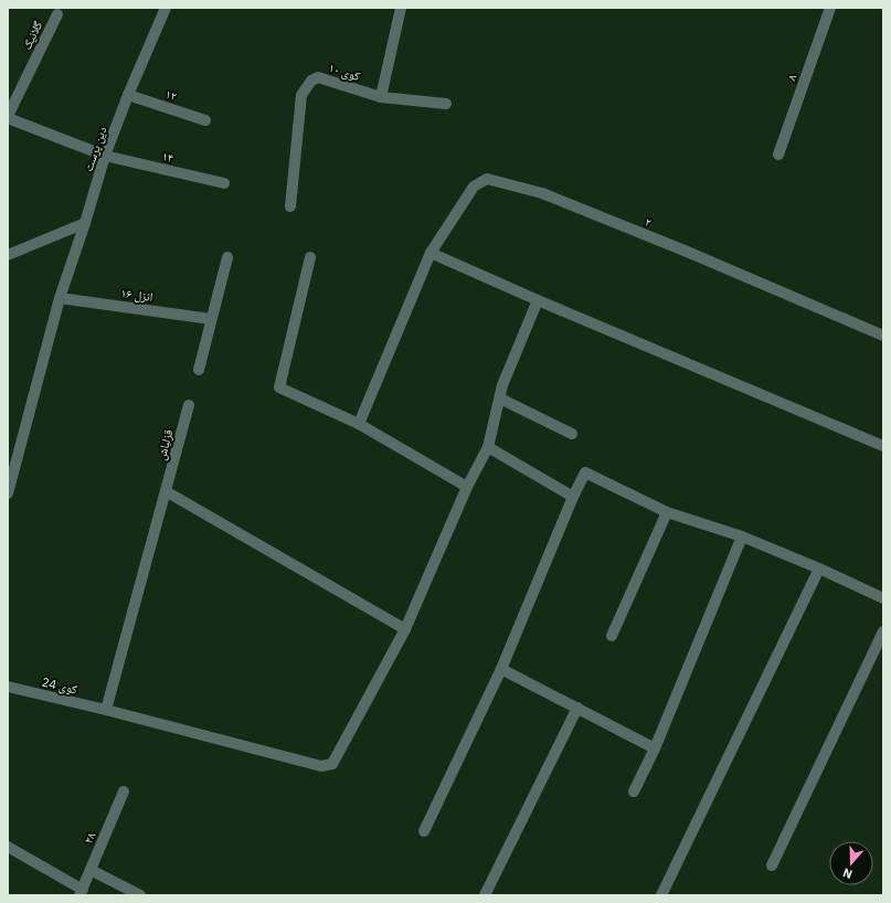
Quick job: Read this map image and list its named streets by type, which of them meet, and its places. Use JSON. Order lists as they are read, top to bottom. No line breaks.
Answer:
{"streets":{"street":["گلانیک","کوی ۱۰","۸","۱۲","دین پرست","۱۴","۲","۱۶ انزل","قزلباش","کوی 24","۲۸"]},"crossings":[["گلانیک","۱۴"],["۱۲","دین پرست"],["دین پرست","۱۴"],["دین پرست","۱۶ انزل"],["قزلباش","کوی 24"]],"north":"bottom"}
